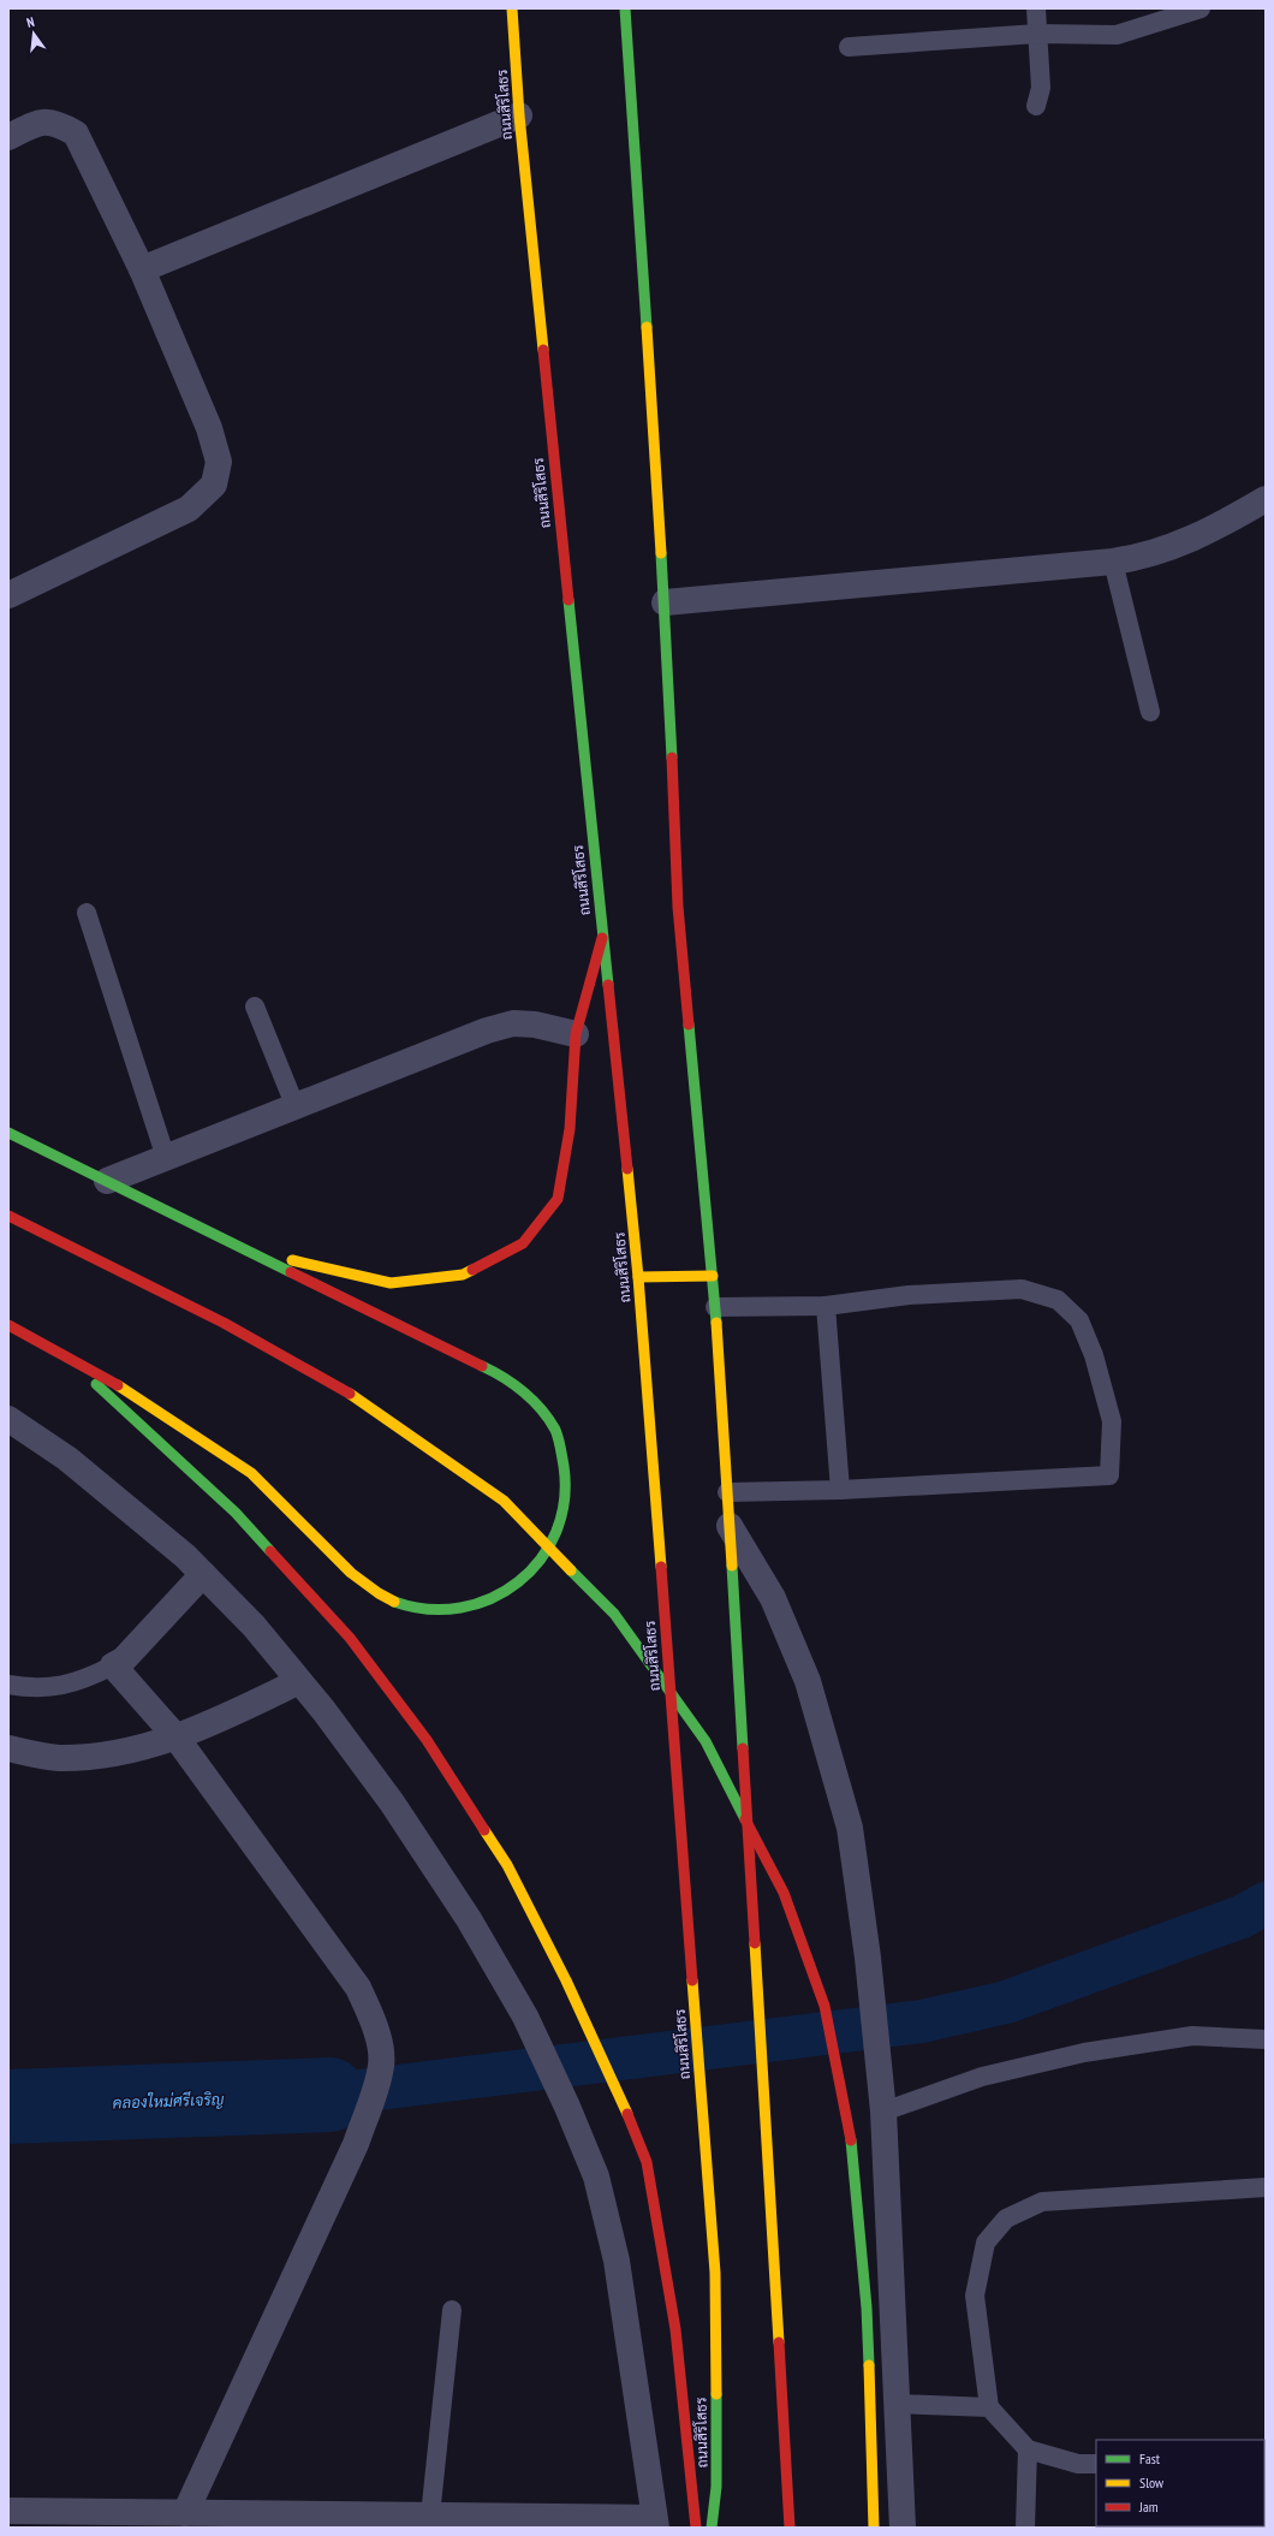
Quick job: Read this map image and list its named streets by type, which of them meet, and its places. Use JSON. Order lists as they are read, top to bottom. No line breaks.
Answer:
{"streets":{"main road":["ถนนสิริโสธร"]},"water":["คลองใหม่ศรีเจริญ"],"legend":["Fast","Slow","Jam"],"north":"top"}
